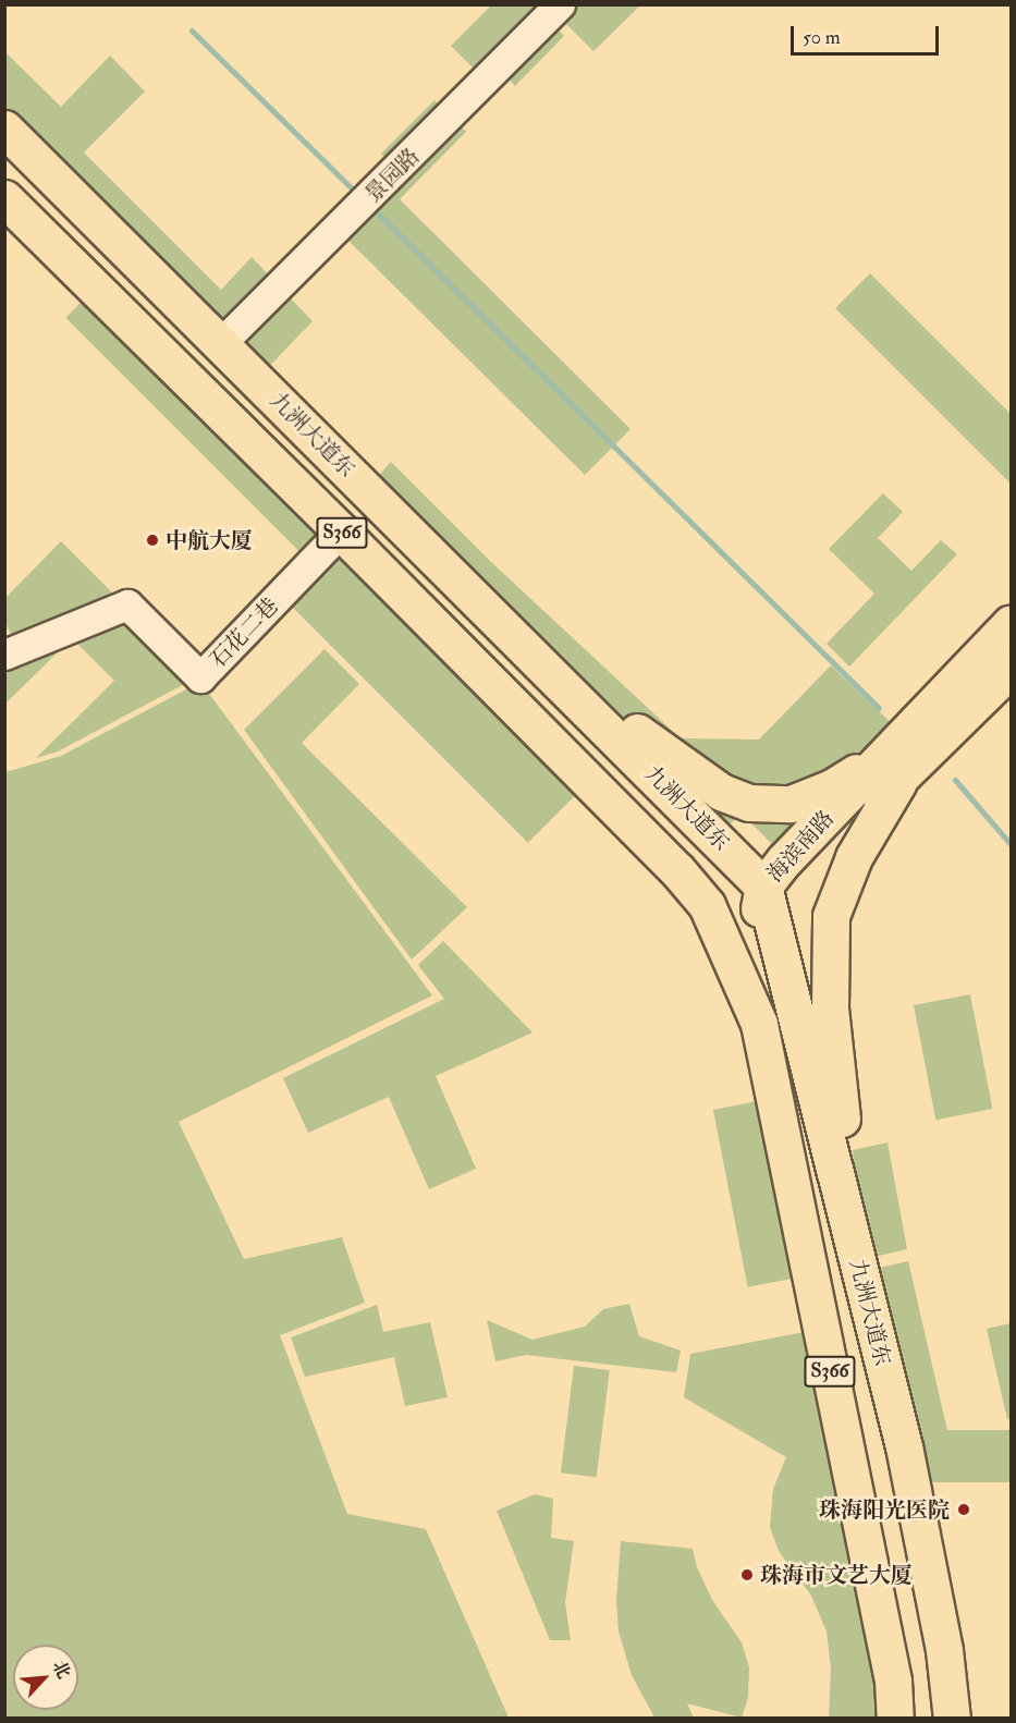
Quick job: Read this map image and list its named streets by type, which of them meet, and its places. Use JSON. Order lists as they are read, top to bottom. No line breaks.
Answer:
{"streets":{"main road":["九洲大道东","S366","海滨南路"],"street":["景园路","石花二巷"]},"crossings":[["景园路","九洲大道东"],["九洲大道东","海滨南路"],["S366","石花二巷"]],"places":["中航大厦","珠海阳光医院","珠海市文艺大厦"],"scale_bar":"50 m","north":"top right"}
